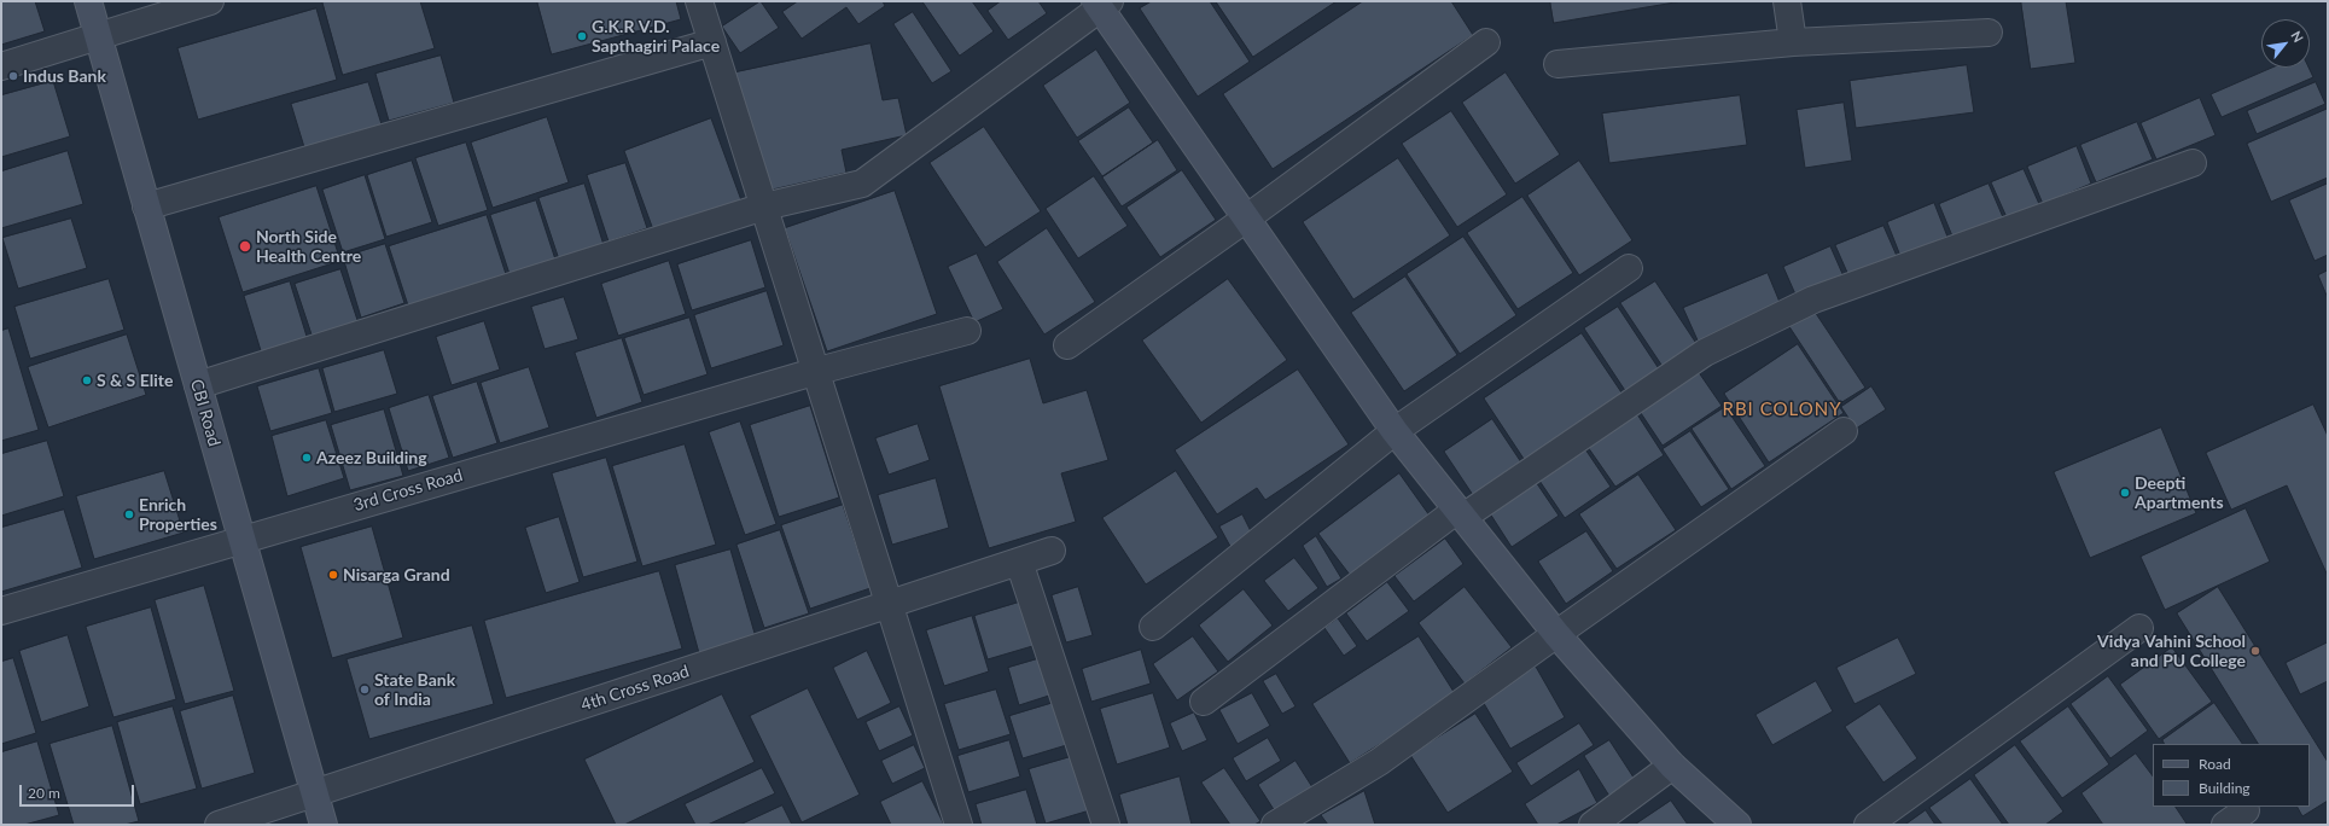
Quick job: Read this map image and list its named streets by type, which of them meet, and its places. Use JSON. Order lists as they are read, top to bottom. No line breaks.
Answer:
{"streets":{"street":["CBI Road","3rd Cross Road","4th Cross Road"]},"crossings":[["CBI Road","3rd Cross Road"],["CBI Road","4th Cross Road"]],"districts":["RBI COLONY"],"places":["G.K.R V.D. Sapthagiri Palace","Indus Bank","North Side Health Centre","S & S Elite","Azeez Building","Deepti Apartments","Enrich Properties","Nisarga Grand","Vidya Vahini School and PU College","State Bank of India"],"legend":["Road","Building"],"scale_bar":"20 m","north":"top right"}
